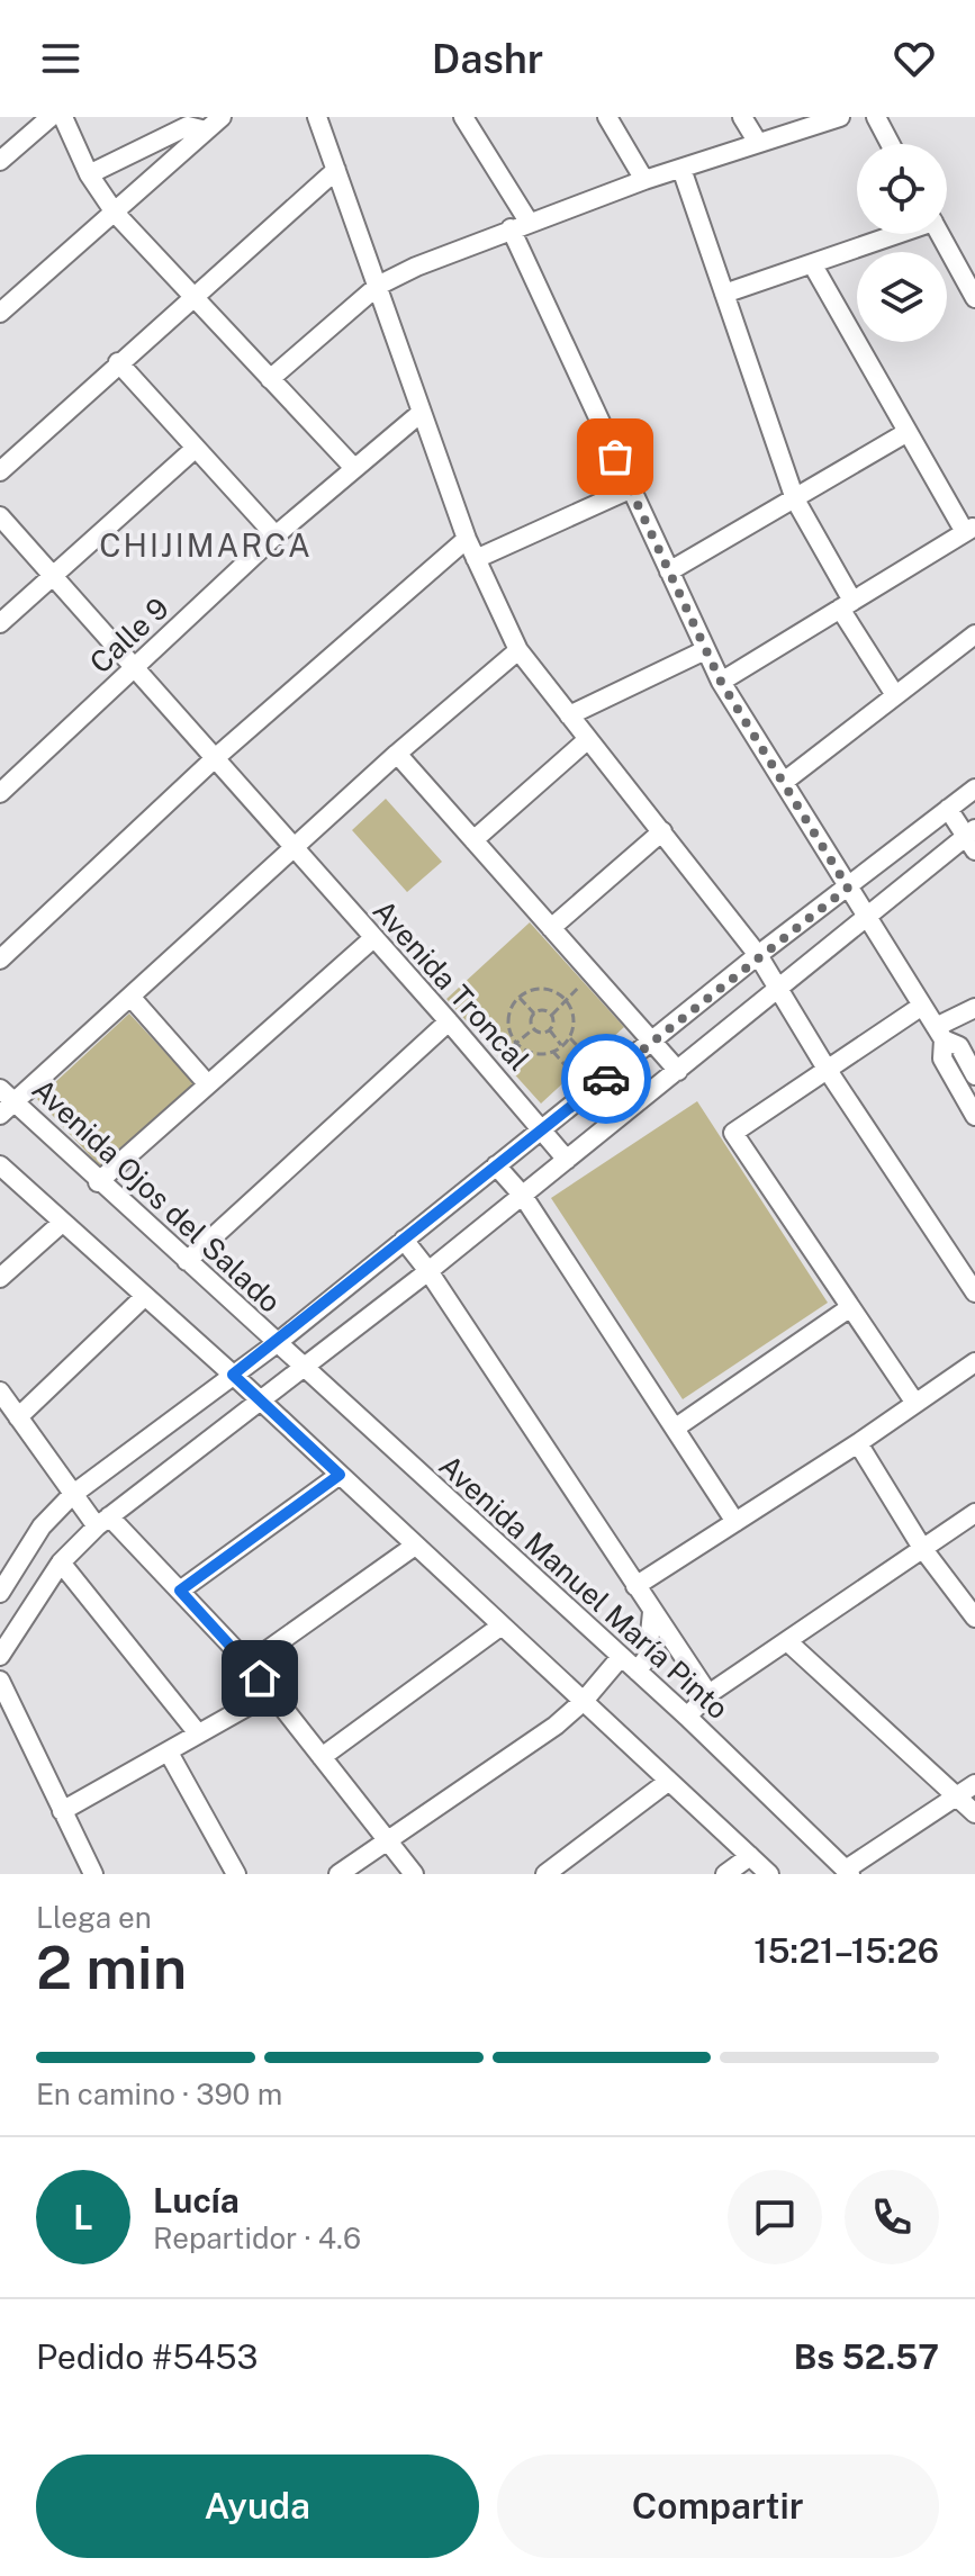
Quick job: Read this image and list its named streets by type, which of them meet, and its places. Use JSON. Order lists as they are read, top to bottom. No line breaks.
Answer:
{"streets":{"street":["Calle 9","Avenida Troncal","Avenida Ojos del Salado","Avenida Manuel María Pinto"]},"crossings":[["Calle 9","Avenida Troncal"],["Avenida Ojos del Salado","Avenida Manuel María Pinto"]],"districts":["CHIJIMARCA"],"page":{"header":"Dashr","heading":["2 min","Llega en","15:21–15:26"],"panel":["Lucía","Repartidor · 4.6","Pedido #5453","Bs 52.57"],"bar":"En camino · 390 m","round":"L","buttons":["Ayuda","Compartir"]}}
